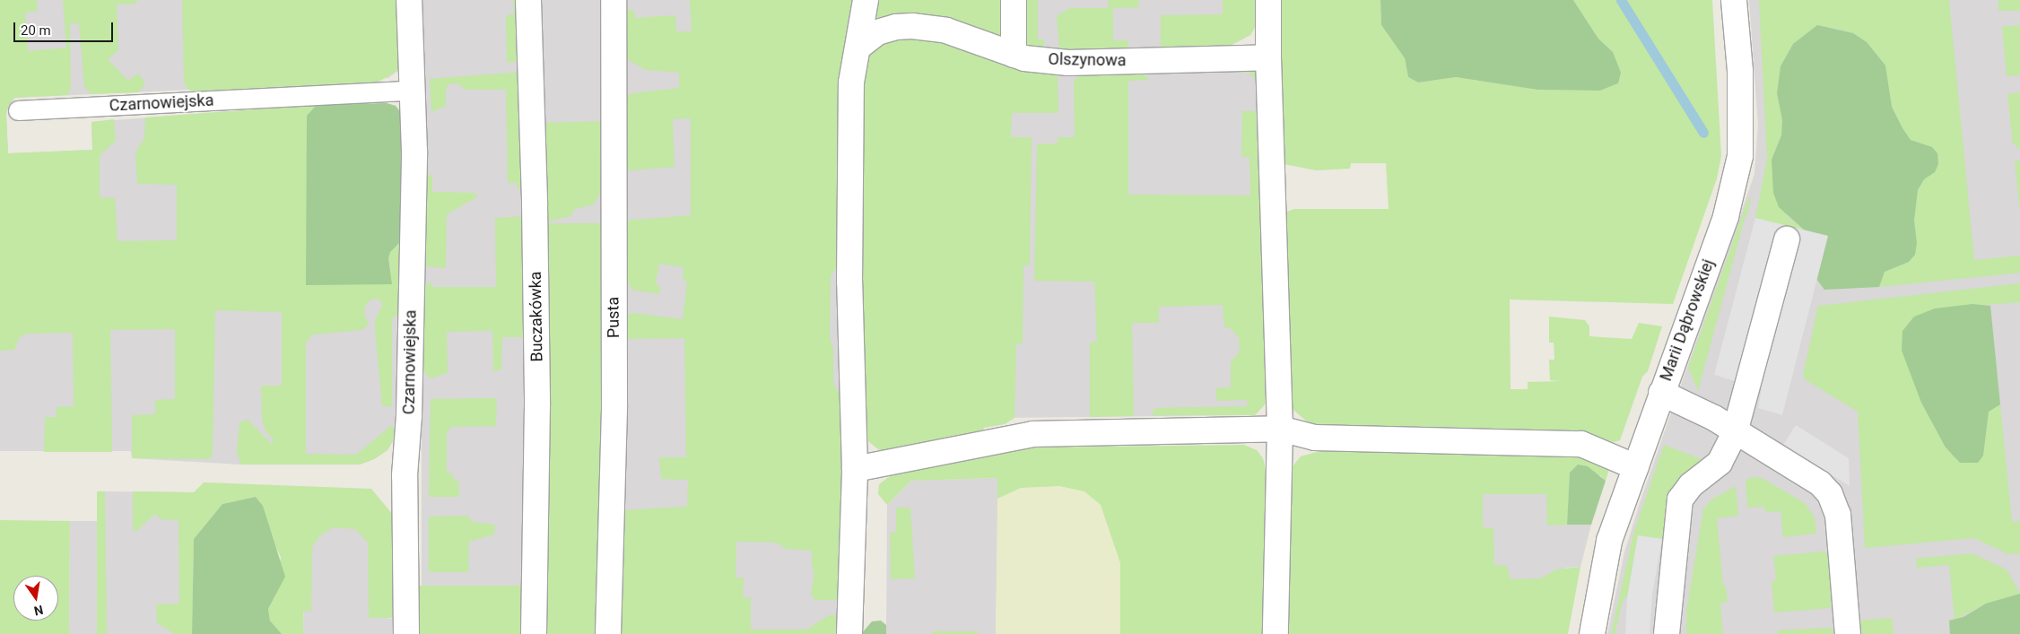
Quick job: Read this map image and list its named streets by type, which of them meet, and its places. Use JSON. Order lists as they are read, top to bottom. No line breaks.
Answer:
{"streets":{"street":["Olszynowa","Czarnowiejska","Buczakówka","Pusta","Marii Dąbrowskiej"]},"scale_bar":"20 m","north":"bottom"}
